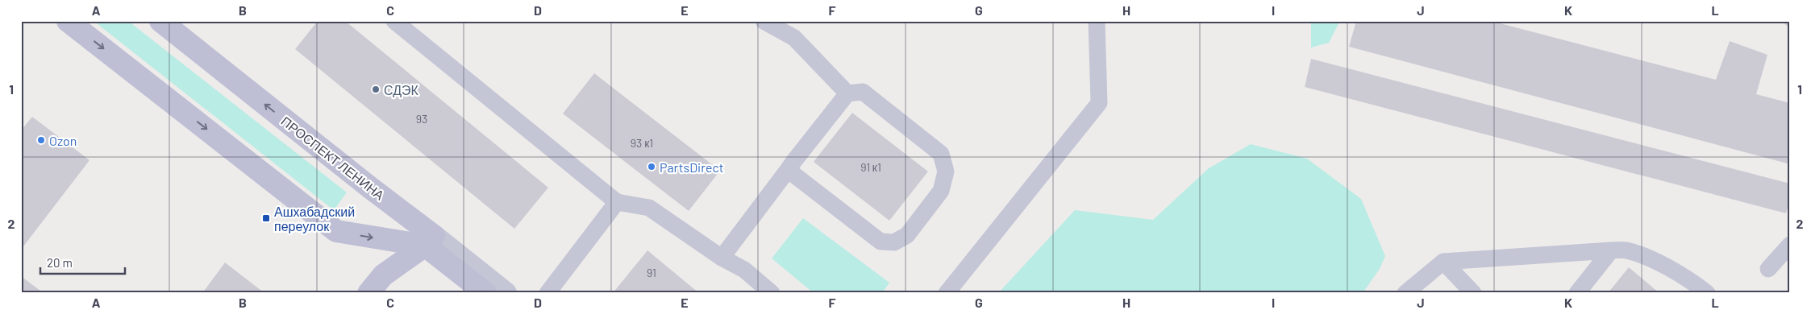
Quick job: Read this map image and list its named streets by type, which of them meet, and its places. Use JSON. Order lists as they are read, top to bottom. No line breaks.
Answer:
{"streets":{"main road":["ПРОСПЕКТ ЛЕНИНА"]},"places":{"other":["СДЭК","Ozon","PartsDirect"],"transit":["Ашхабадский переулок"]},"house_numbers":["93","93 к1","91 к1","91"],"scale_bar":"20 m","grid":{"columns":["A","B","C","D","E","F","G","H","I","J","K","L"],"rows":["1","2"]}}
